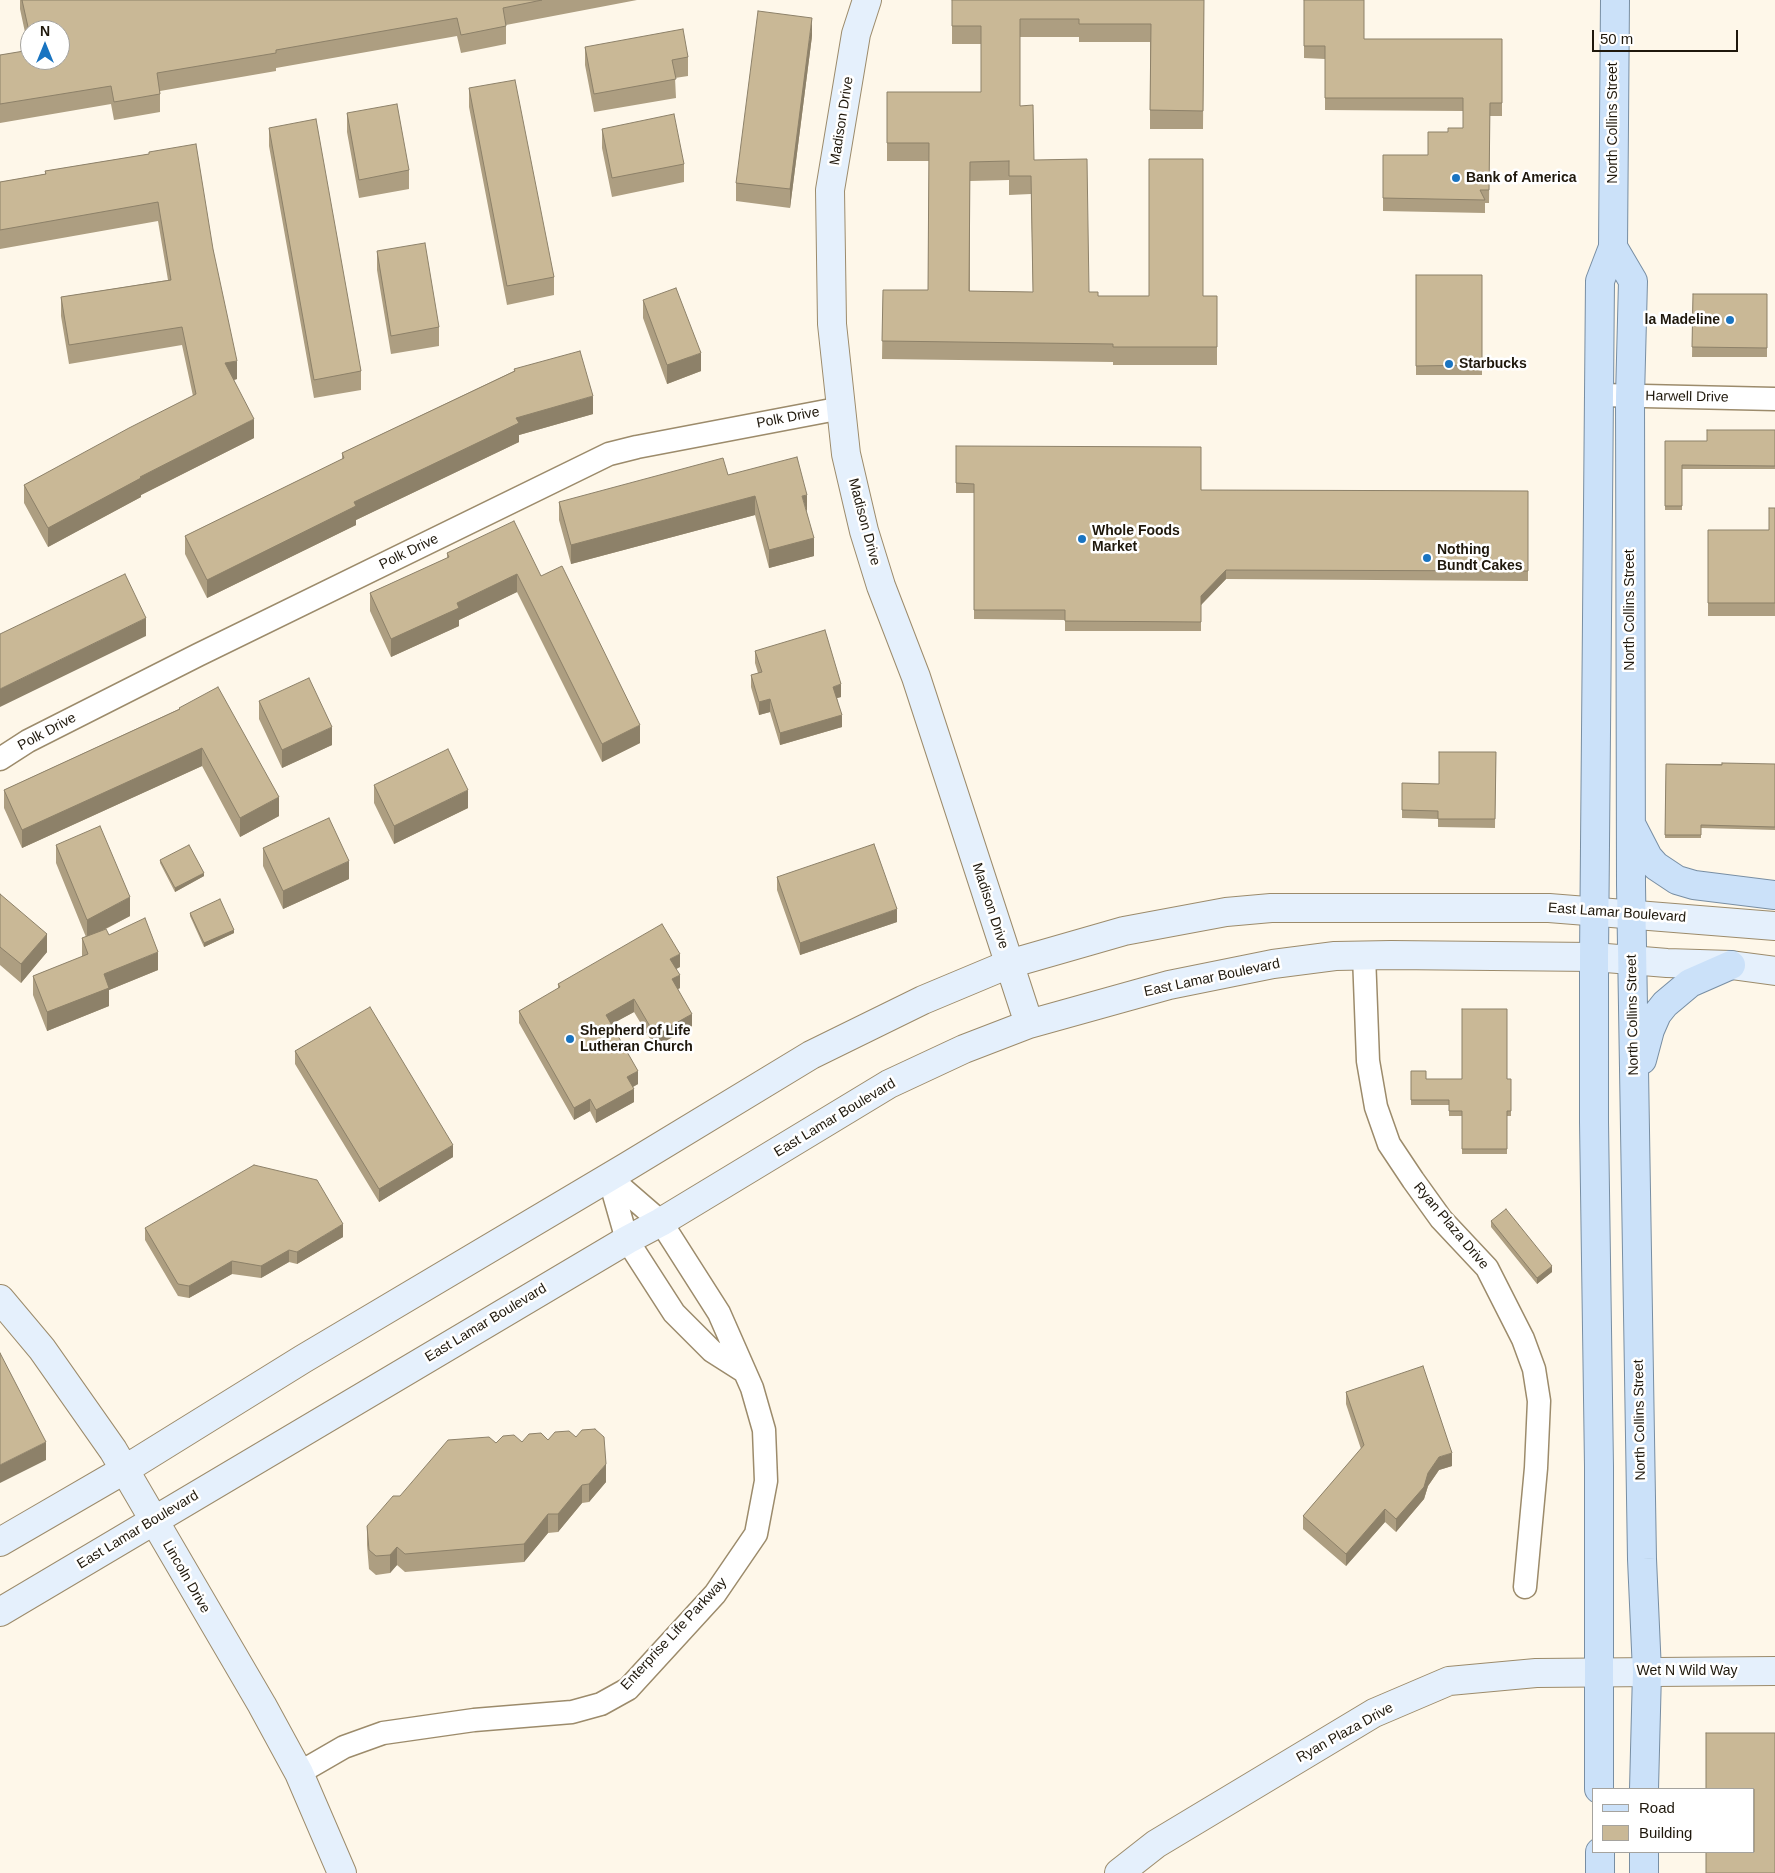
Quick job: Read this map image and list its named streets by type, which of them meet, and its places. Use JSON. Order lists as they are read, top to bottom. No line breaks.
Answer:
{"streets":{"main road":["Madison Drive","North Collins Street","East Lamar Boulevard","Ryan Plaza Drive","Lincoln Drive","Wet N Wild Way"],"street":["Harwell Drive","Polk Drive","Enterprise Life Parkway"]},"crossings":[["Madison Drive","Polk Drive"],["Madison Drive","East Lamar Boulevard"],["North Collins Street","Harwell Drive"],["North Collins Street","East Lamar Boulevard"],["North Collins Street","Ryan Plaza Drive"],["North Collins Street","Wet N Wild Way"],["East Lamar Boulevard","Ryan Plaza Drive"],["East Lamar Boulevard","Lincoln Drive"],["East Lamar Boulevard","Enterprise Life Parkway"],["Ryan Plaza Drive","Wet N Wild Way"],["Lincoln Drive","Enterprise Life Parkway"]],"places":["Bank of America","la Madeline","Starbucks","Whole Foods Market","Nothing Bundt Cakes","Shepherd of Life Lutheran Church"],"legend":["Road","Building"],"scale_bar":"50 m","north":"top"}
